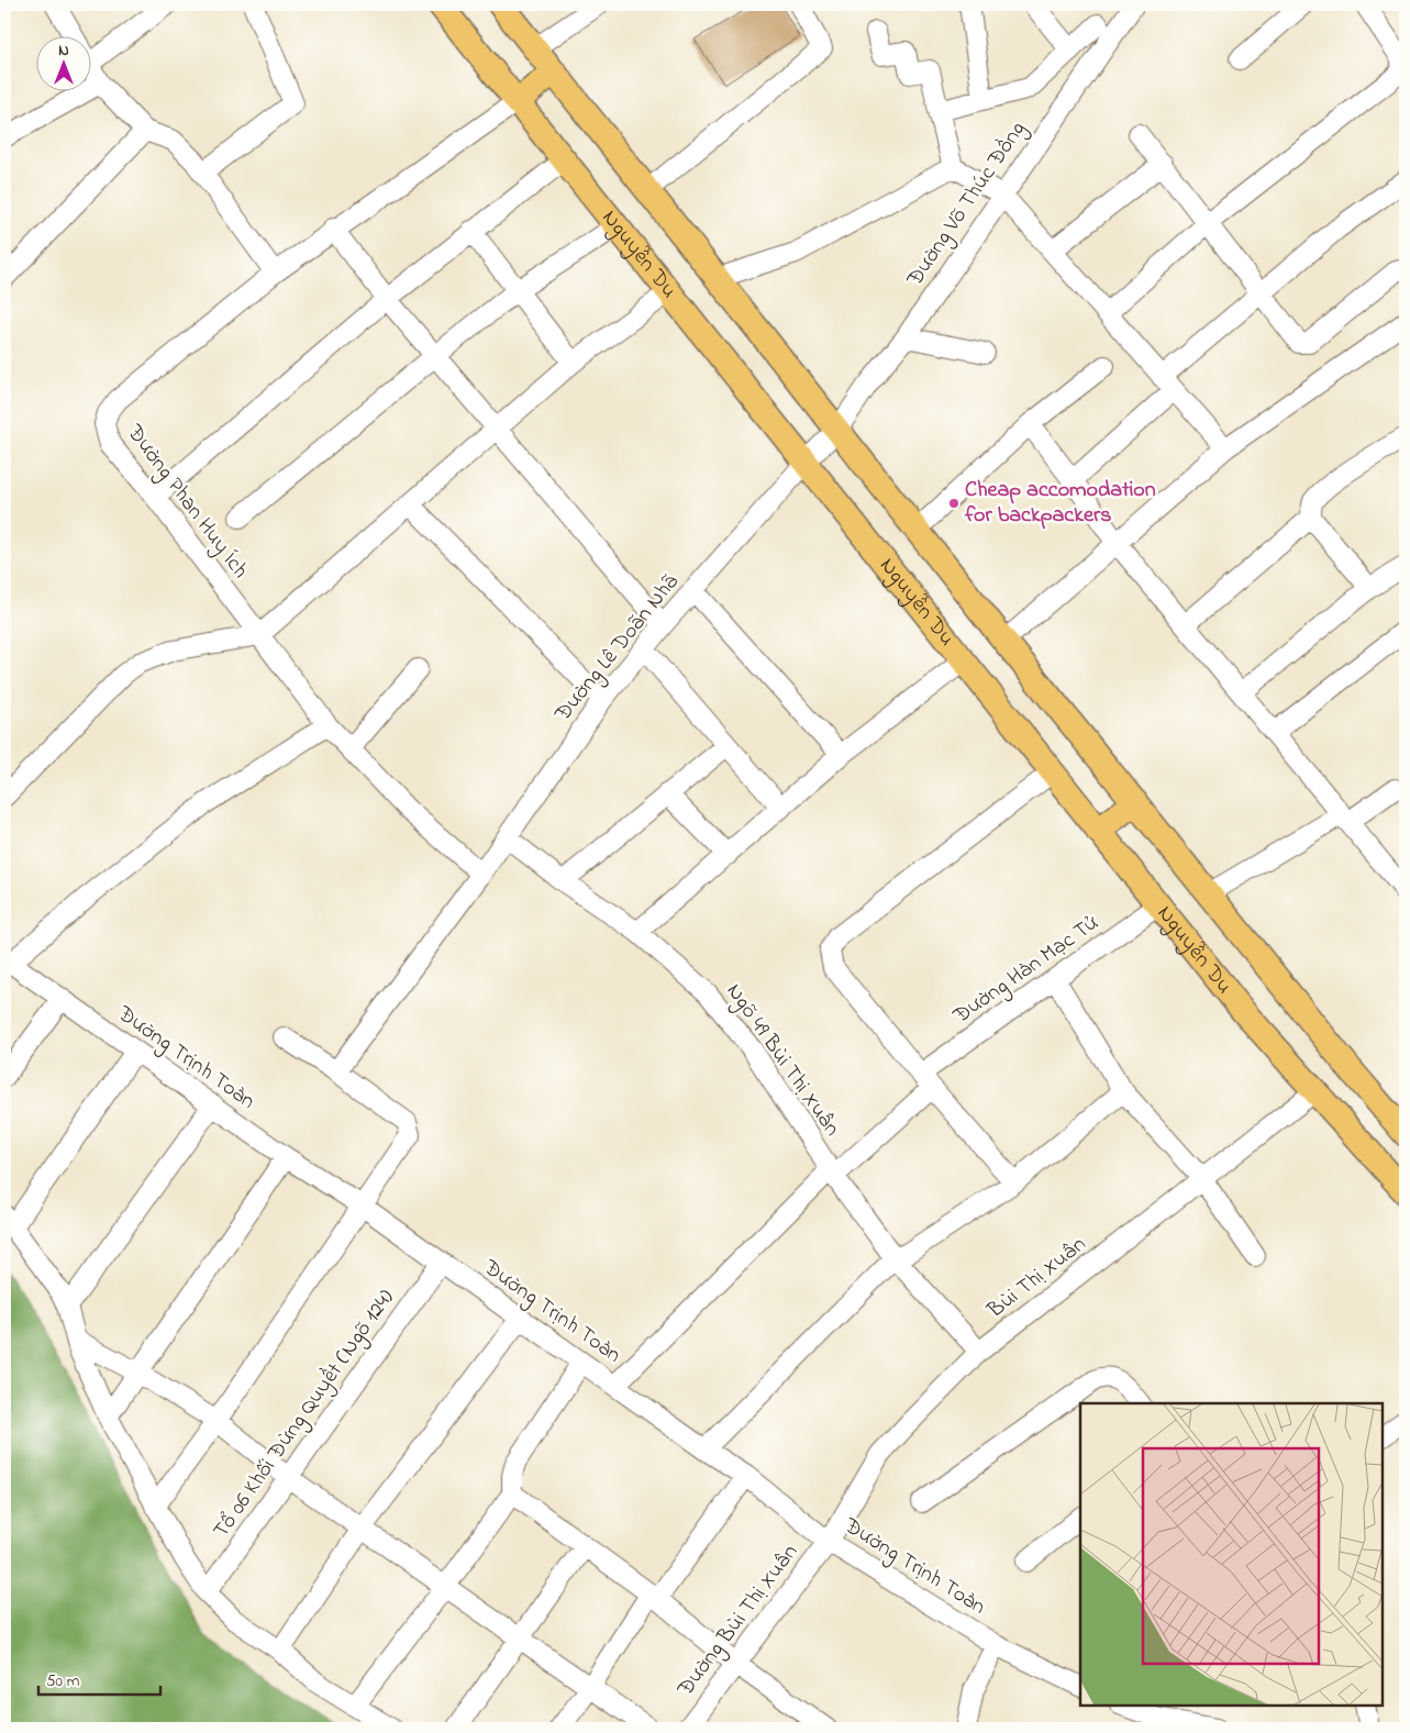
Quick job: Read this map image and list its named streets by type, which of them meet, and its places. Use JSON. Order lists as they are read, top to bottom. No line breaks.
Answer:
{"streets":{"main road":["Nguyễn Du"],"street":["Đường Võ Thúc Đồng","Đường Phan Huy Ích","Đường Lê Doãn Nhã","Đường Hàn Mạc Tử","Đường Trịnh Toàn","Ngõ 49 Bùi Thị Xuân","Bùi Thị Xuân","Tổ 06 Khối Đừng Quyềt (Ngõ 124)","Đường Bùi Thị Xuân"]},"crossings":[["Đường Võ Thúc Đồng","Nguyễn Du"],["Đường Võ Thúc Đồng","Đường Lê Doãn Nhã"],["Nguyễn Du","Đường Phan Huy Ích"],["Nguyễn Du","Đường Lê Doãn Nhã"],["Nguyễn Du","Đường Hàn Mạc Tử"],["Nguyễn Du","Bùi Thị Xuân"],["Đường Phan Huy Ích","Đường Lê Doãn Nhã"],["Đường Lê Doãn Nhã","Ngõ 49 Bùi Thị Xuân"],["Đường Hàn Mạc Tử","Đường Trịnh Toàn"],["Đường Hàn Mạc Tử","Ngõ 49 Bùi Thị Xuân"],["Đường Trịnh Toàn","Bùi Thị Xuân"],["Đường Trịnh Toàn","Tổ 06 Khối Đừng Quyềt (Ngõ 124)"],["Đường Trịnh Toàn","Đường Bùi Thị Xuân"],["Ngõ 49 Bùi Thị Xuân","Bùi Thị Xuân"],["Bùi Thị Xuân","Đường Bùi Thị Xuân"]],"places":["Cheap accomodation for backpackers"],"scale_bar":"50 m","north":"top"}
